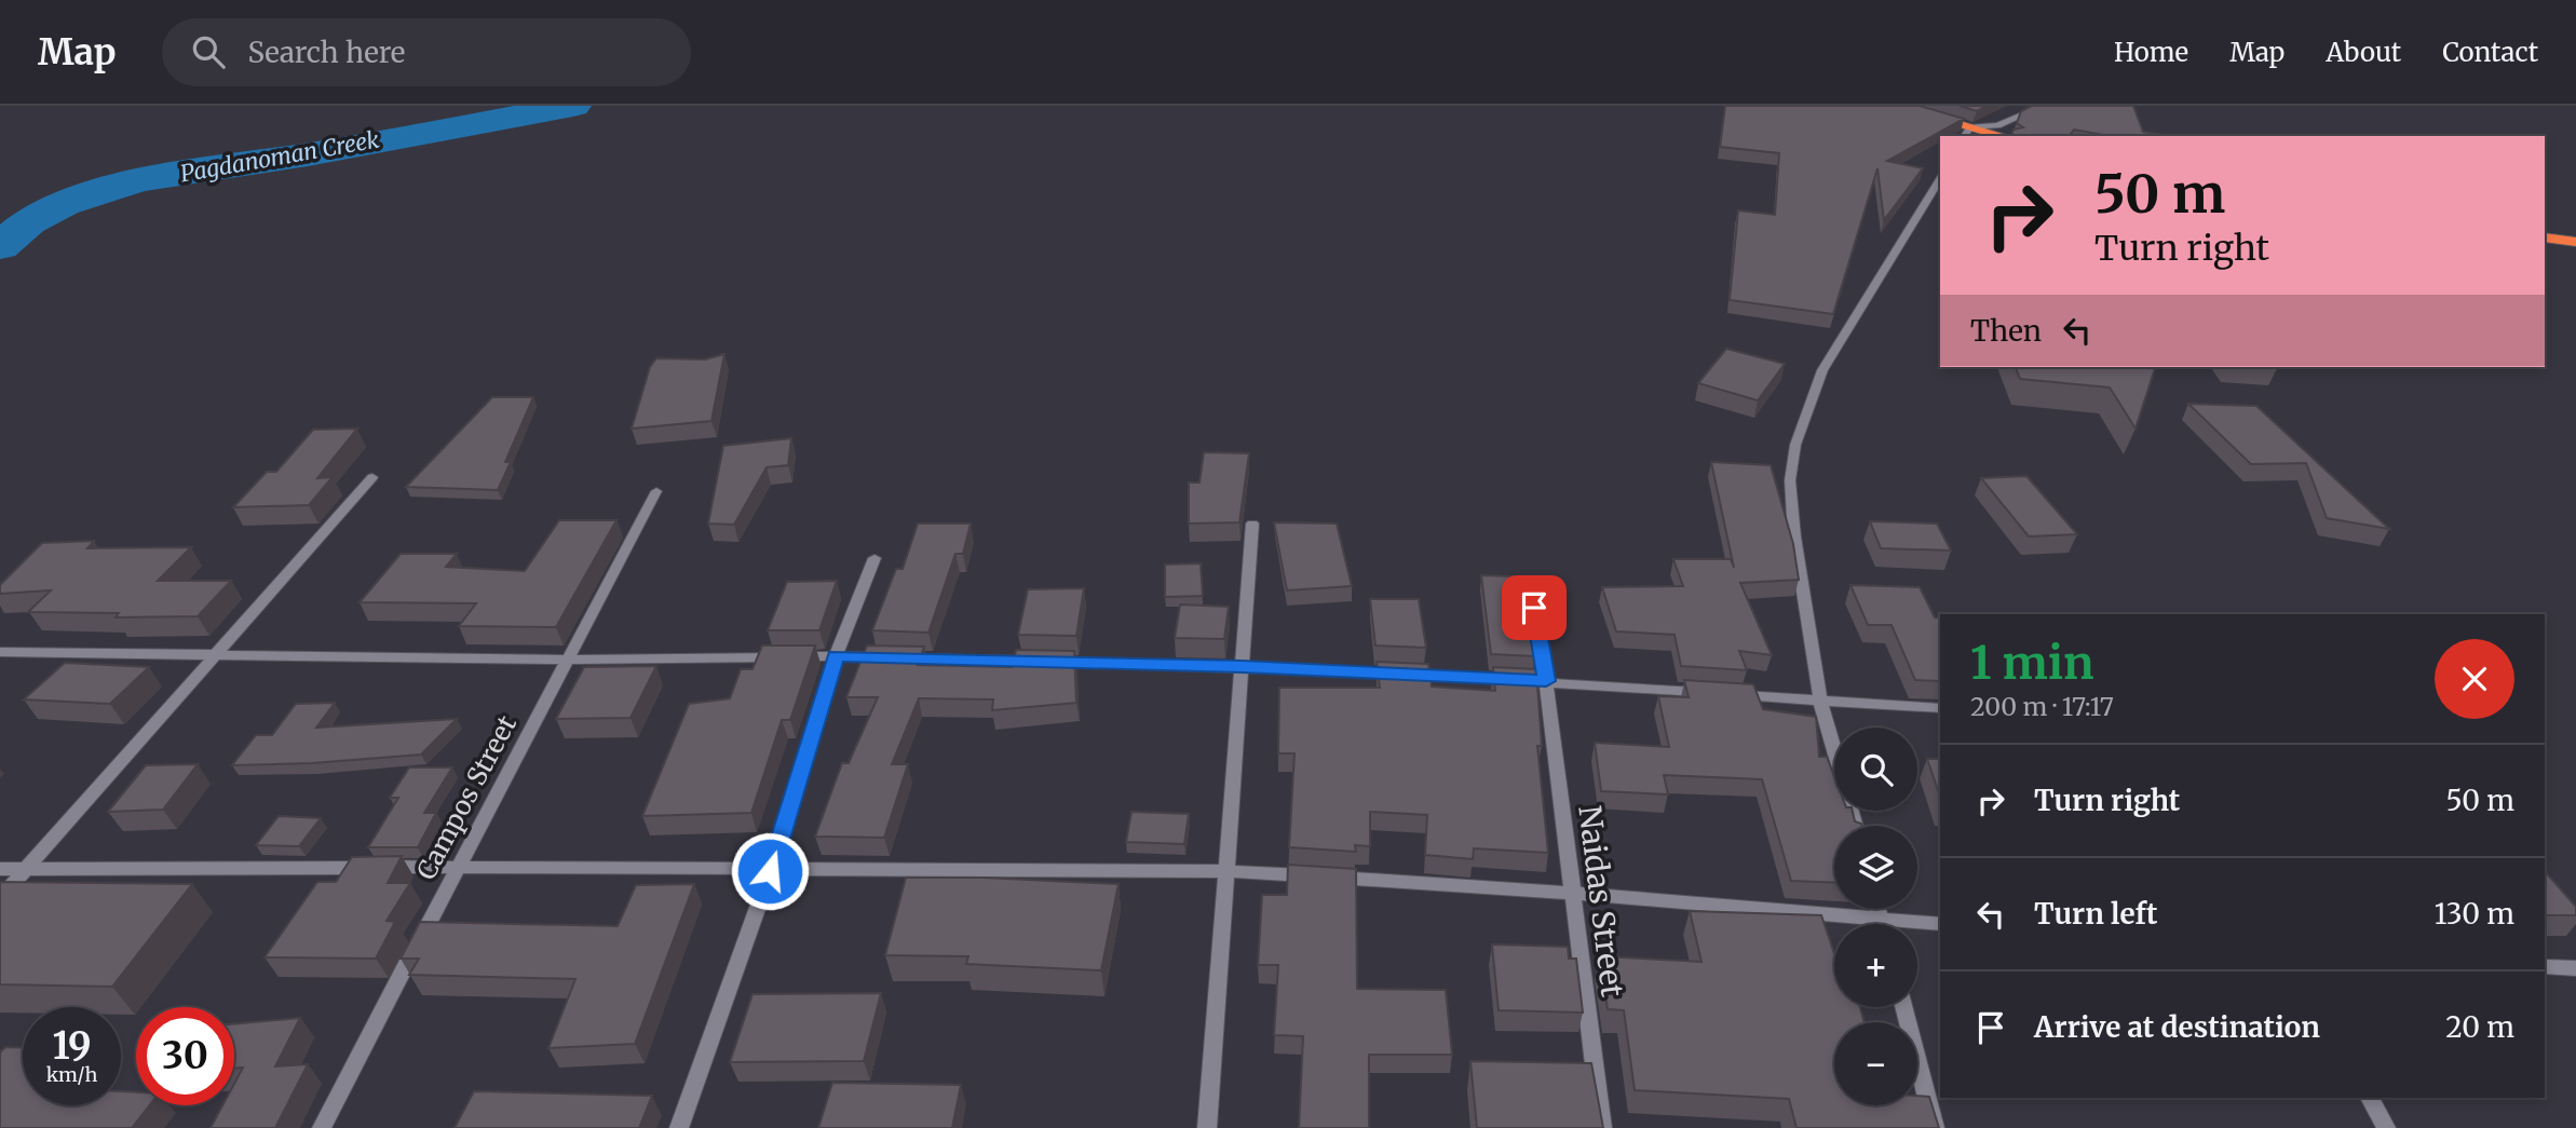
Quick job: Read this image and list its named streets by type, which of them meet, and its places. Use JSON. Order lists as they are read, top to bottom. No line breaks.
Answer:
{"streets":{"street":["Campos Street","Naidas Street"]},"water":["Pagdanoman Creek"],"page":{"header":"Map","search":"Search here","nav":["Home","Map","About","Contact"],"turn":["50 m","Turn right"],"then":"Then","heading":["1 min","200 m · 17:17"],"map_buttons":["+","−"],"list":[{"name":"Turn right","value":"50 m"},{"name":"Turn left","value":"130 m"},{"name":"Arrive at destination","value":"20 m"}],"speed":"19 km/h","limit":"30"}}
